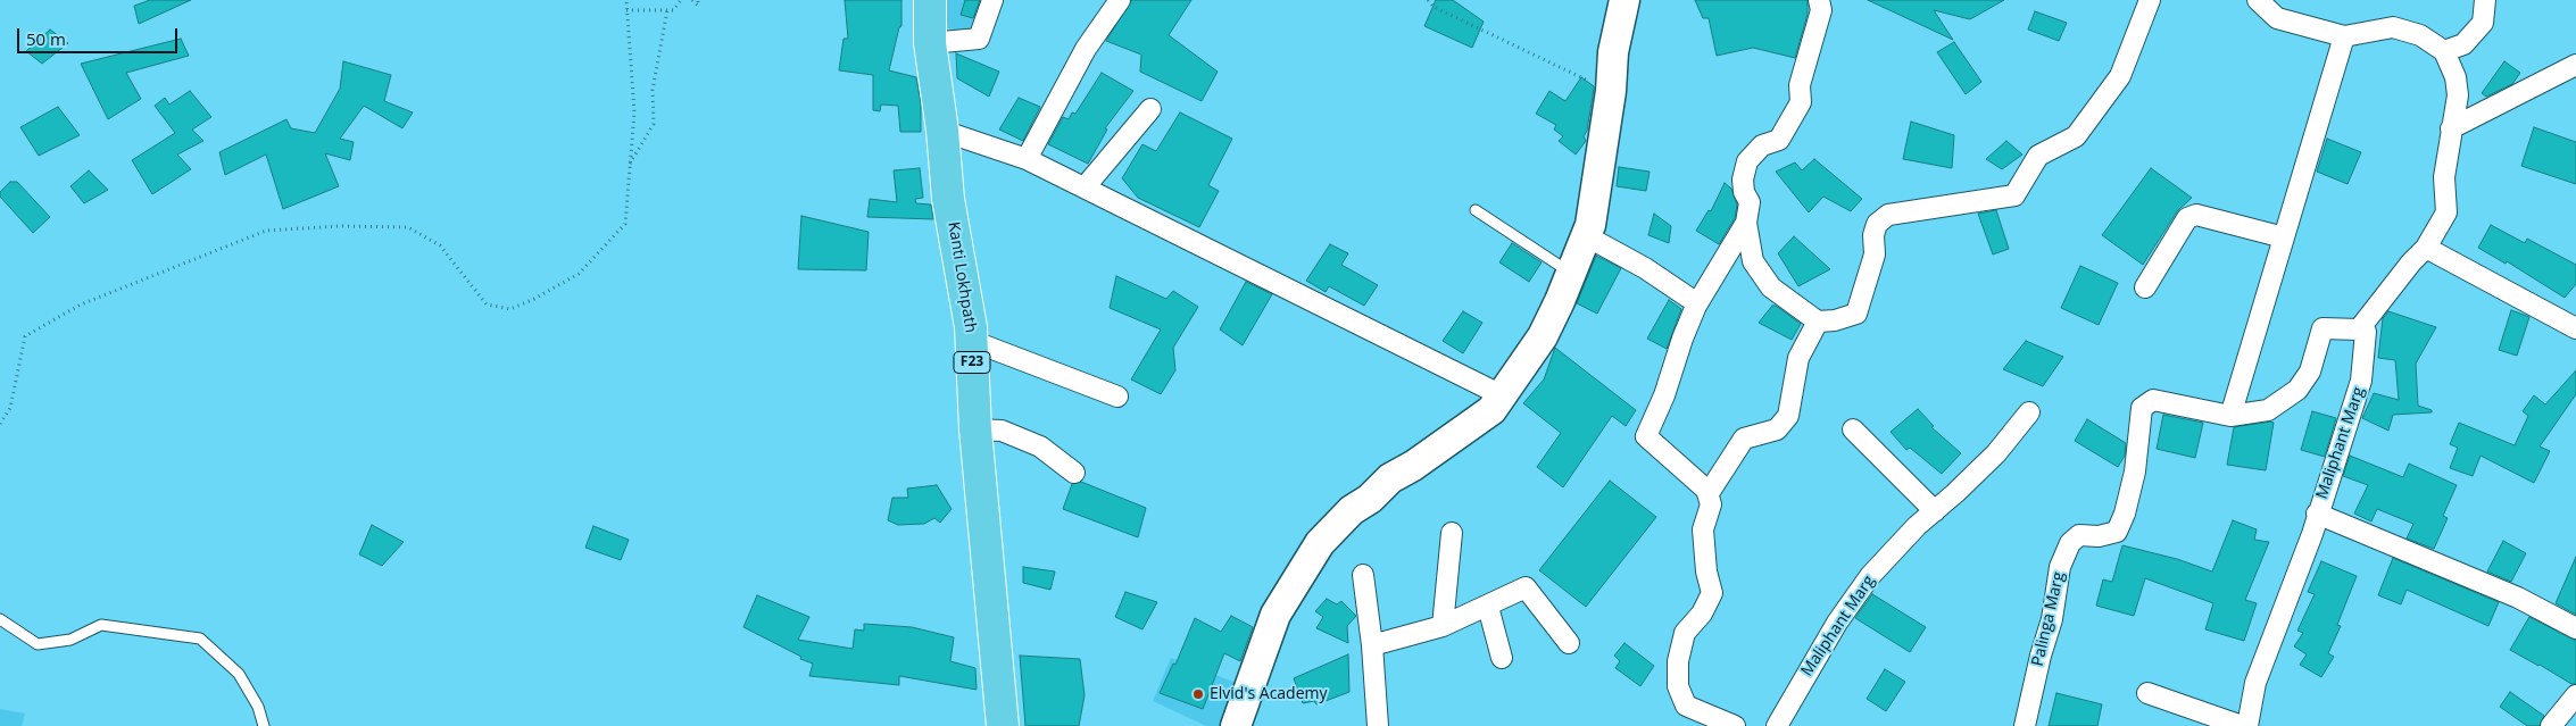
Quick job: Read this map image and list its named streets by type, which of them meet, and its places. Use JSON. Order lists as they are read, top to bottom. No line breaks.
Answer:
{"streets":{"main road":["Kanti Lokhpath","F23"],"street":["Maliphant Marg","Palinga Marg"]},"places":["Elvid's Academy"],"scale_bar":"50 m"}
